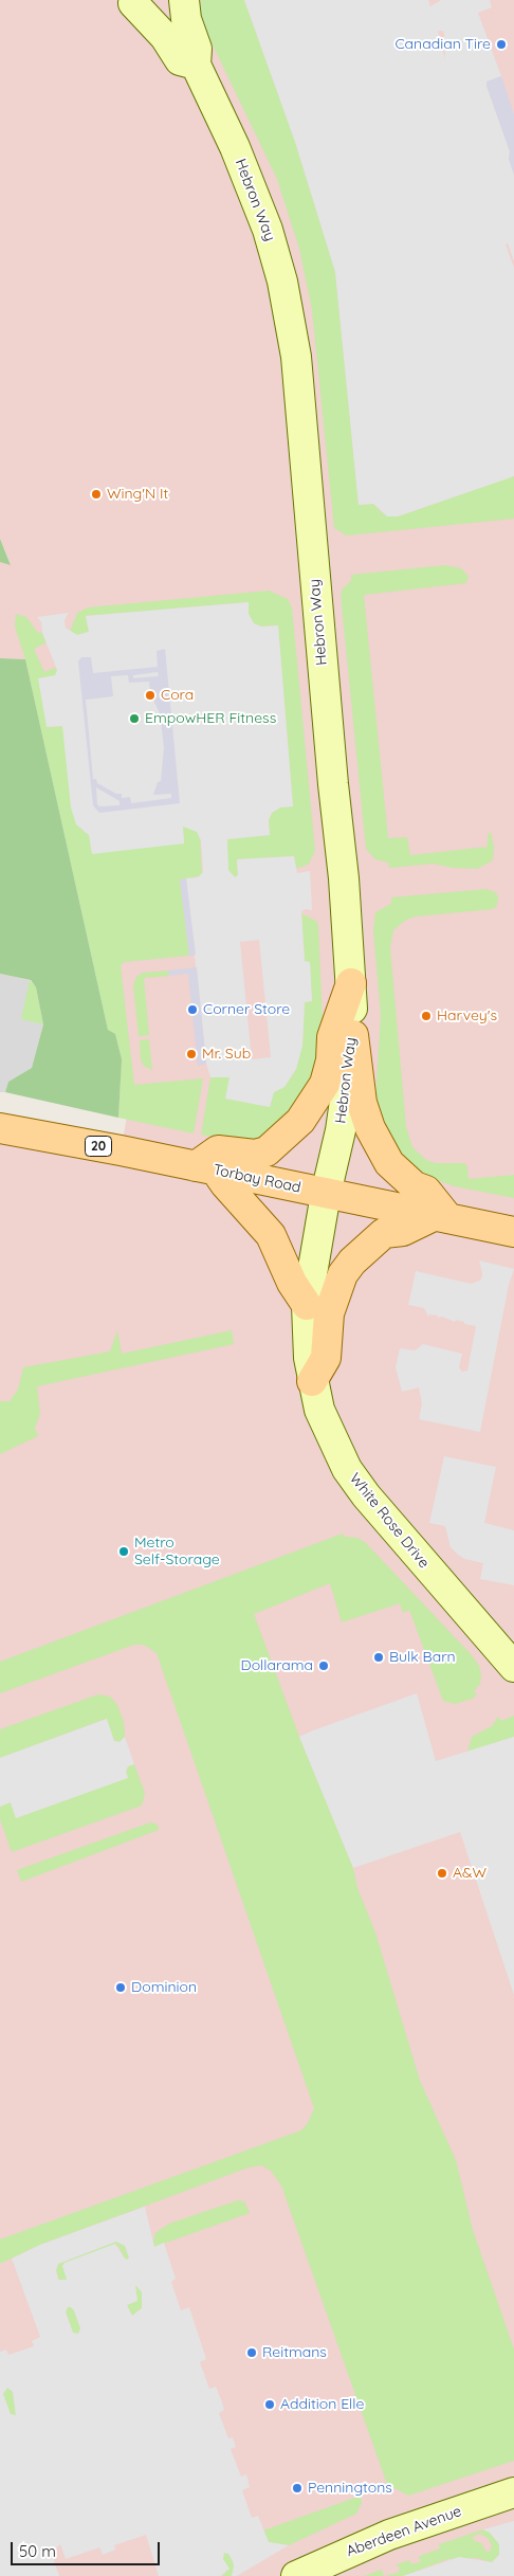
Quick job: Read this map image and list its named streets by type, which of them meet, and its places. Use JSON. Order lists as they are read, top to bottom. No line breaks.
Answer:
{"streets":{"main road":["20","Torbay Road"],"street":["Hebron Way","White Rose Drive","Aberdeen Avenue"]},"crossings":[["Hebron Way","Torbay Road"],["Hebron Way","White Rose Drive"],["Torbay Road","White Rose Drive"]],"places":["Canadian Tire","Wing'N It","Cora","EmpowHER Fitness","Corner Store","Harvey's","Mr. Sub","Metro Self-Storage","Bulk Barn","Dollarama","A&W","Dominion","Reitmans","Addition Elle","Penningtons"],"scale_bar":"50 m"}
